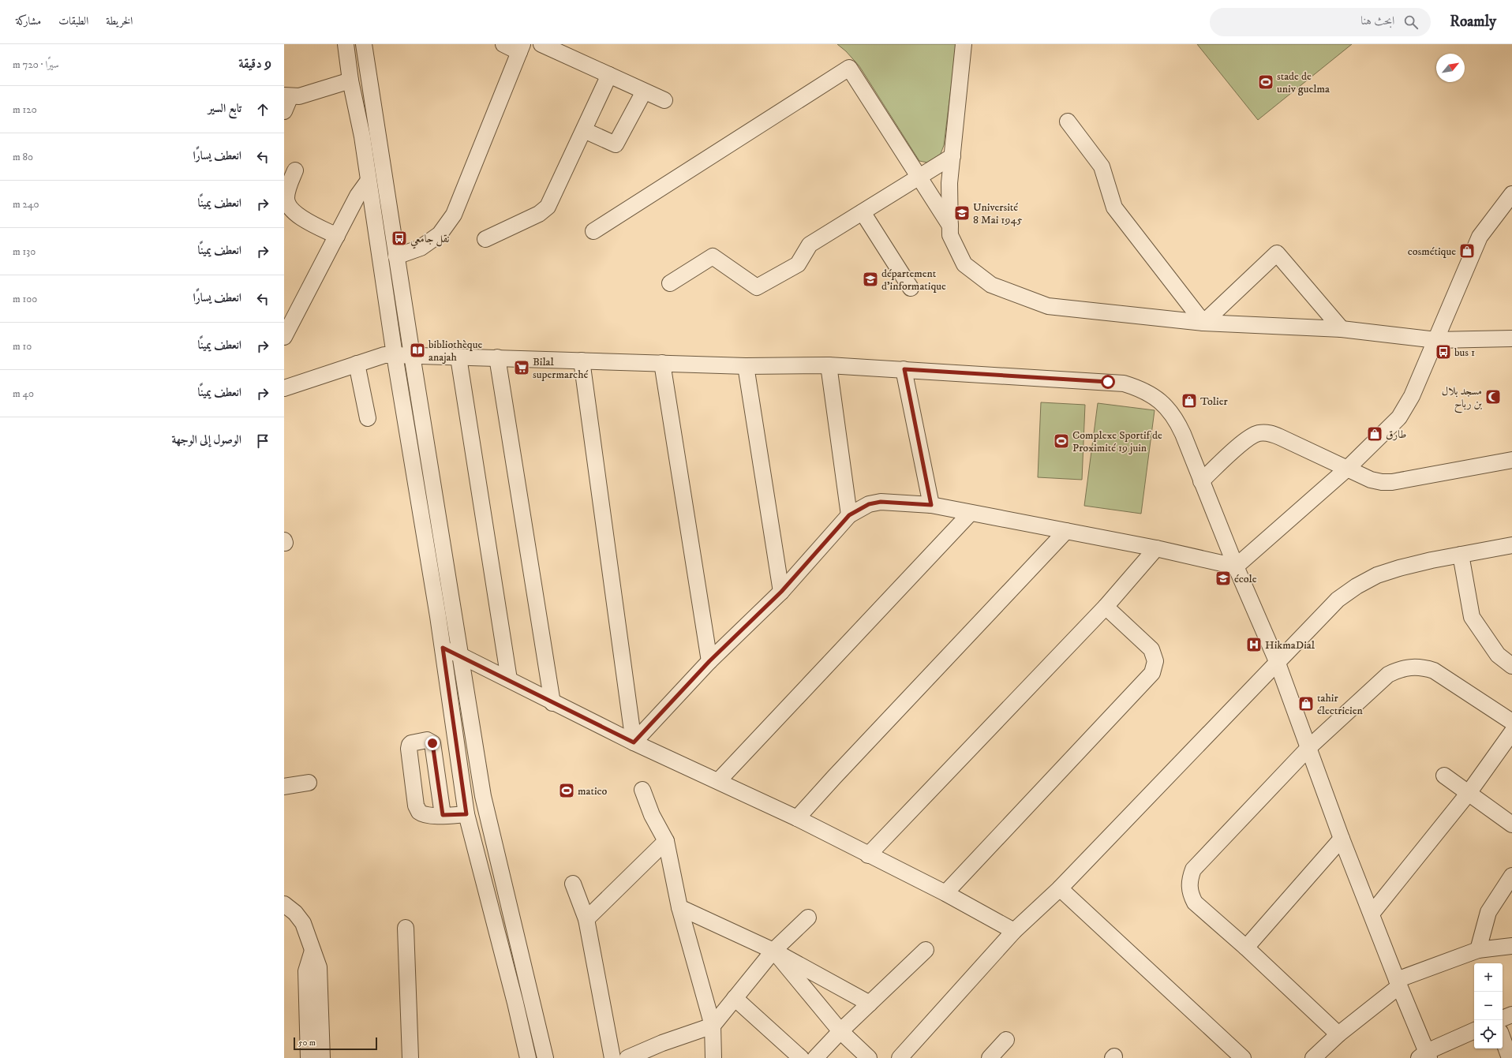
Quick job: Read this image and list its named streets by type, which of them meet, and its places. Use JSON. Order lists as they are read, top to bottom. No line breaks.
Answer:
{"places":{"sports":["stade de univ guelma","Complexe Sportif de Proximité 19 juin","matico"],"school or university":["Université 8 Mai 1945","département d'informatique","école"],"bus stop":["نقل جامعي","bus 1"],"shop":["cosmétique","Tolier","طارق","tahir électricien"],"library":["bibliothèque anajah"],"supermarket":["Bilal supermarché"],"mosque":["مسجد بلال بن رباح"],"hospital":["HikmaDial"]},"scale_bar":"50 m","north":"top right","page":{"header":"Roamly","search":"ابحث هنا","nav":["الخريطة","الطبقات","مشاركة"],"heading":["9 دقيقة","سيرًا · 720 m"],"list":[["تابع السير","120 m"],["انعطف يسارًا","80 m"],["انعطف يمينًا","240 m"],["انعطف يمينًا","130 m"],["انعطف يسارًا","100 m"],["انعطف يمينًا","10 m"],["انعطف يمينًا","40 m"],"الوصول إلى الوجهة"],"map_buttons":["+","−"],"scale":"50 m"}}
